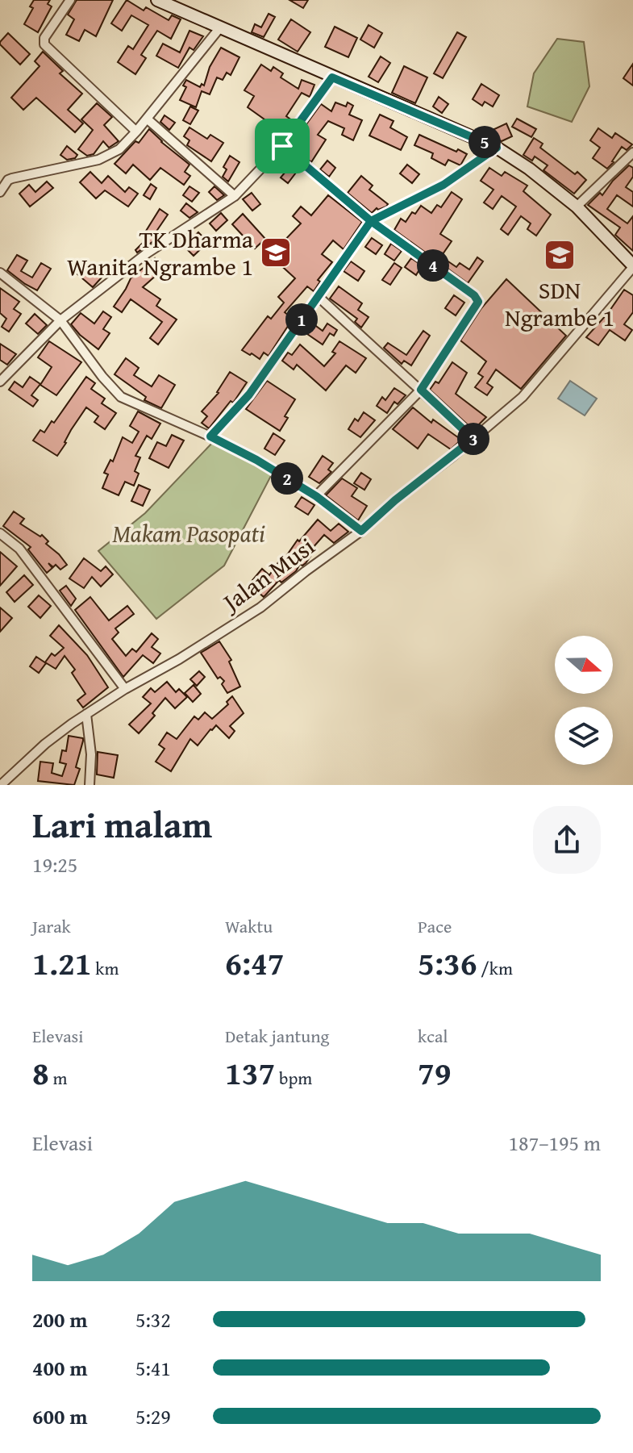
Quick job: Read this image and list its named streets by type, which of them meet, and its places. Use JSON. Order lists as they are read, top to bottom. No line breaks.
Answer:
{"streets":{"street":["Jalan Musi"]},"parks":["Makam Pasopati"],"places":{"school or university":["TK Dharma Wanita Ngrambe 1","SDN Ngrambe 1"]},"north":"right","page":{"pins":["5","4","1","3","2"],"heading":["Lari malam","19:25"],"stats":[["Jarak","1.21 km"],["Waktu","6:47"],["Pace","5:36 /km"],["Elevasi","8 m"],["Detak jantung","137 bpm"],["kcal","79"]],"chart":["Elevasi","187–195 m"],"list":[{"name":"200 m","note":"5:32"},{"name":"400 m","note":"5:41"},{"name":"600 m","note":"5:29"}]}}
